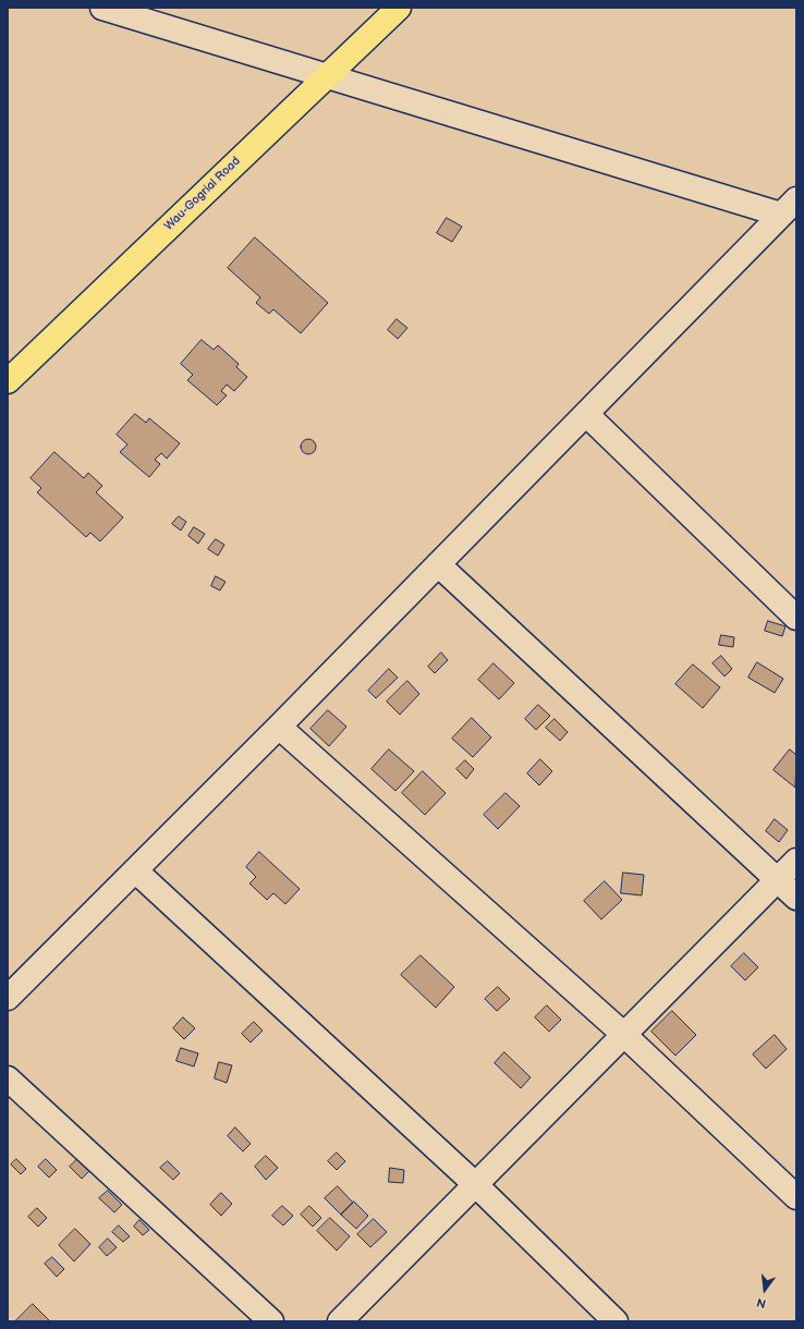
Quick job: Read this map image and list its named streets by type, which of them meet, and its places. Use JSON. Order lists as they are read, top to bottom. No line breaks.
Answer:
{"streets":{"main road":["Wau-Gogrial Road"]},"north":"bottom"}
